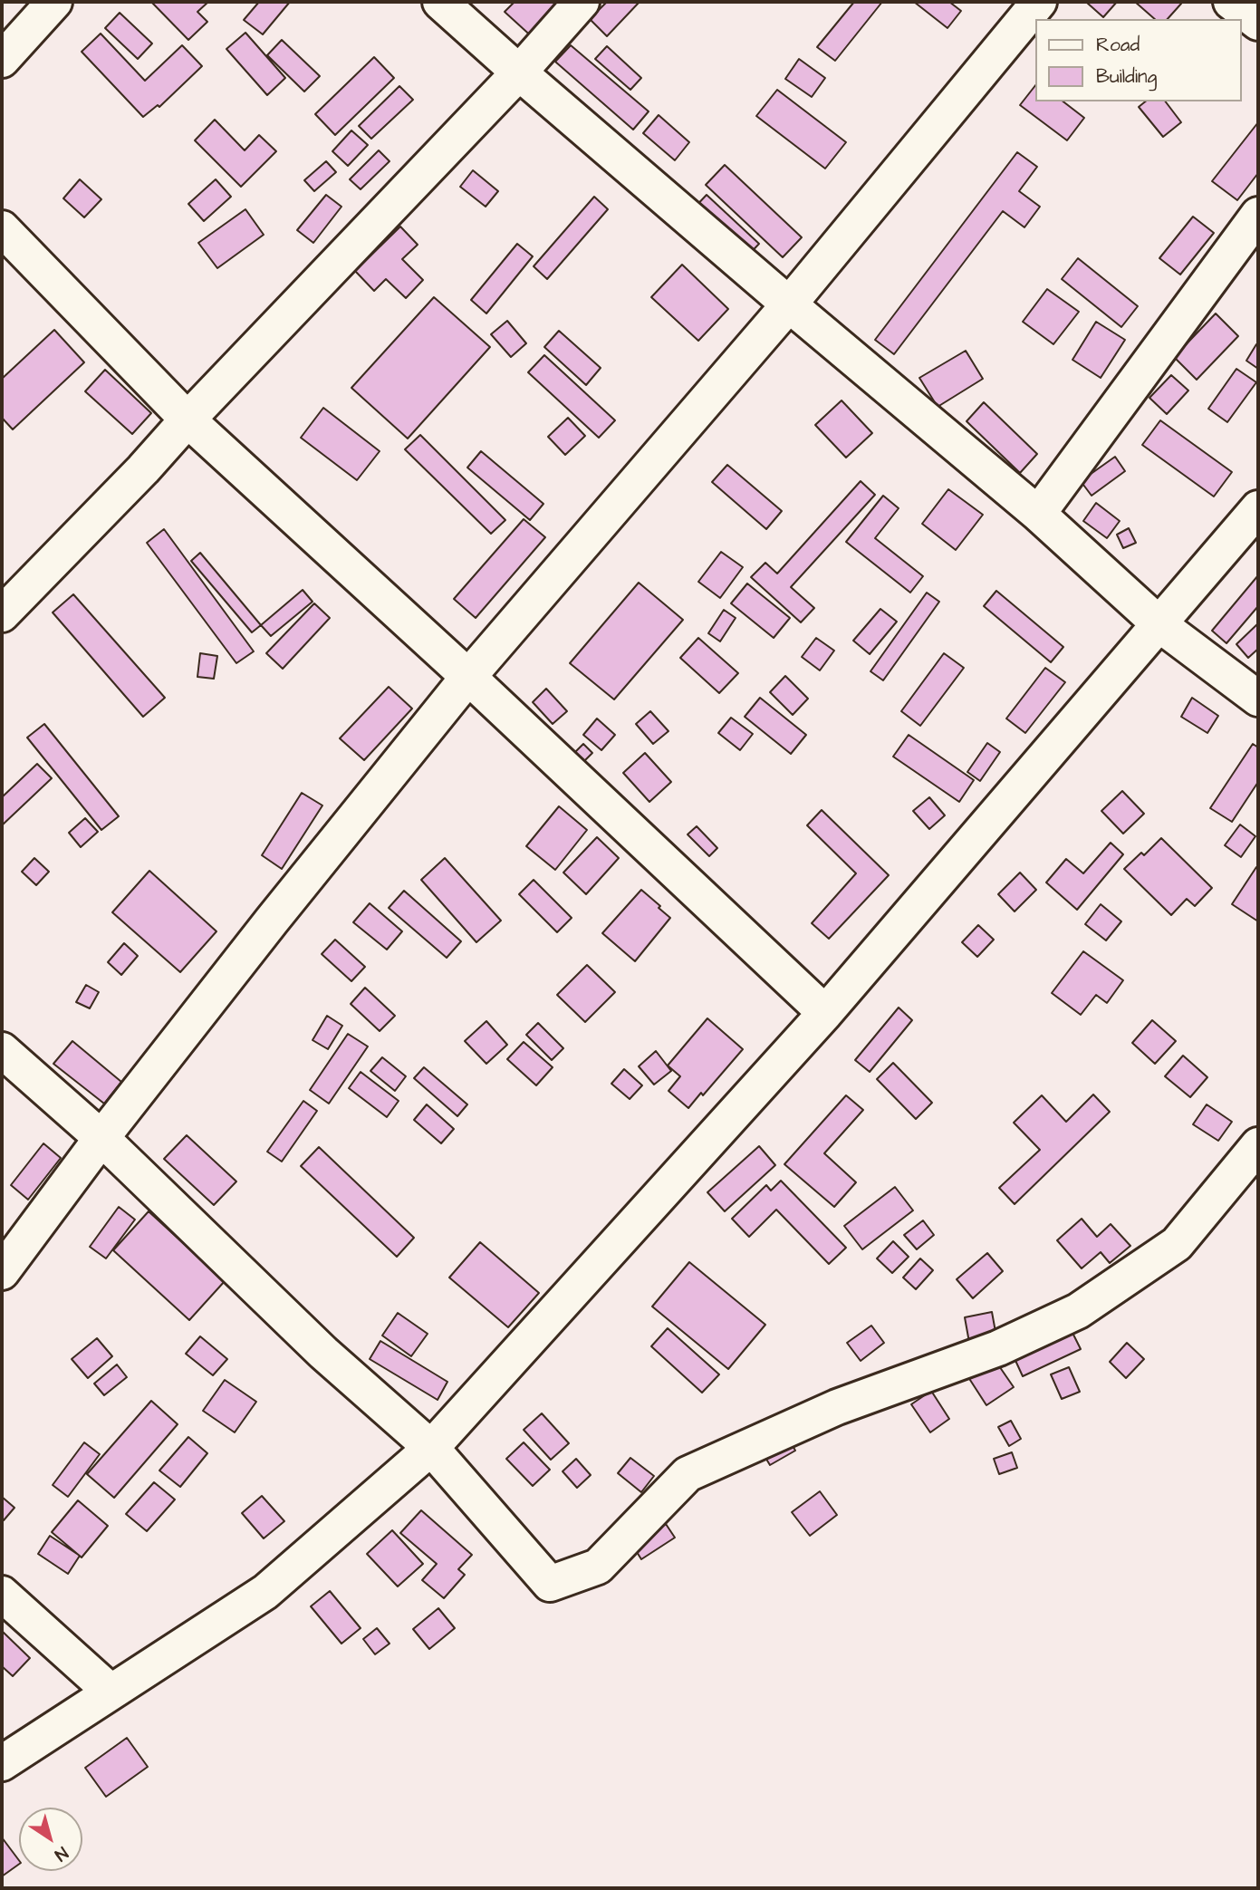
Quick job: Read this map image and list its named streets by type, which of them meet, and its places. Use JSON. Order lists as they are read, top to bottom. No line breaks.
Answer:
{"legend":["Road","Building"],"north":"bottom right"}
